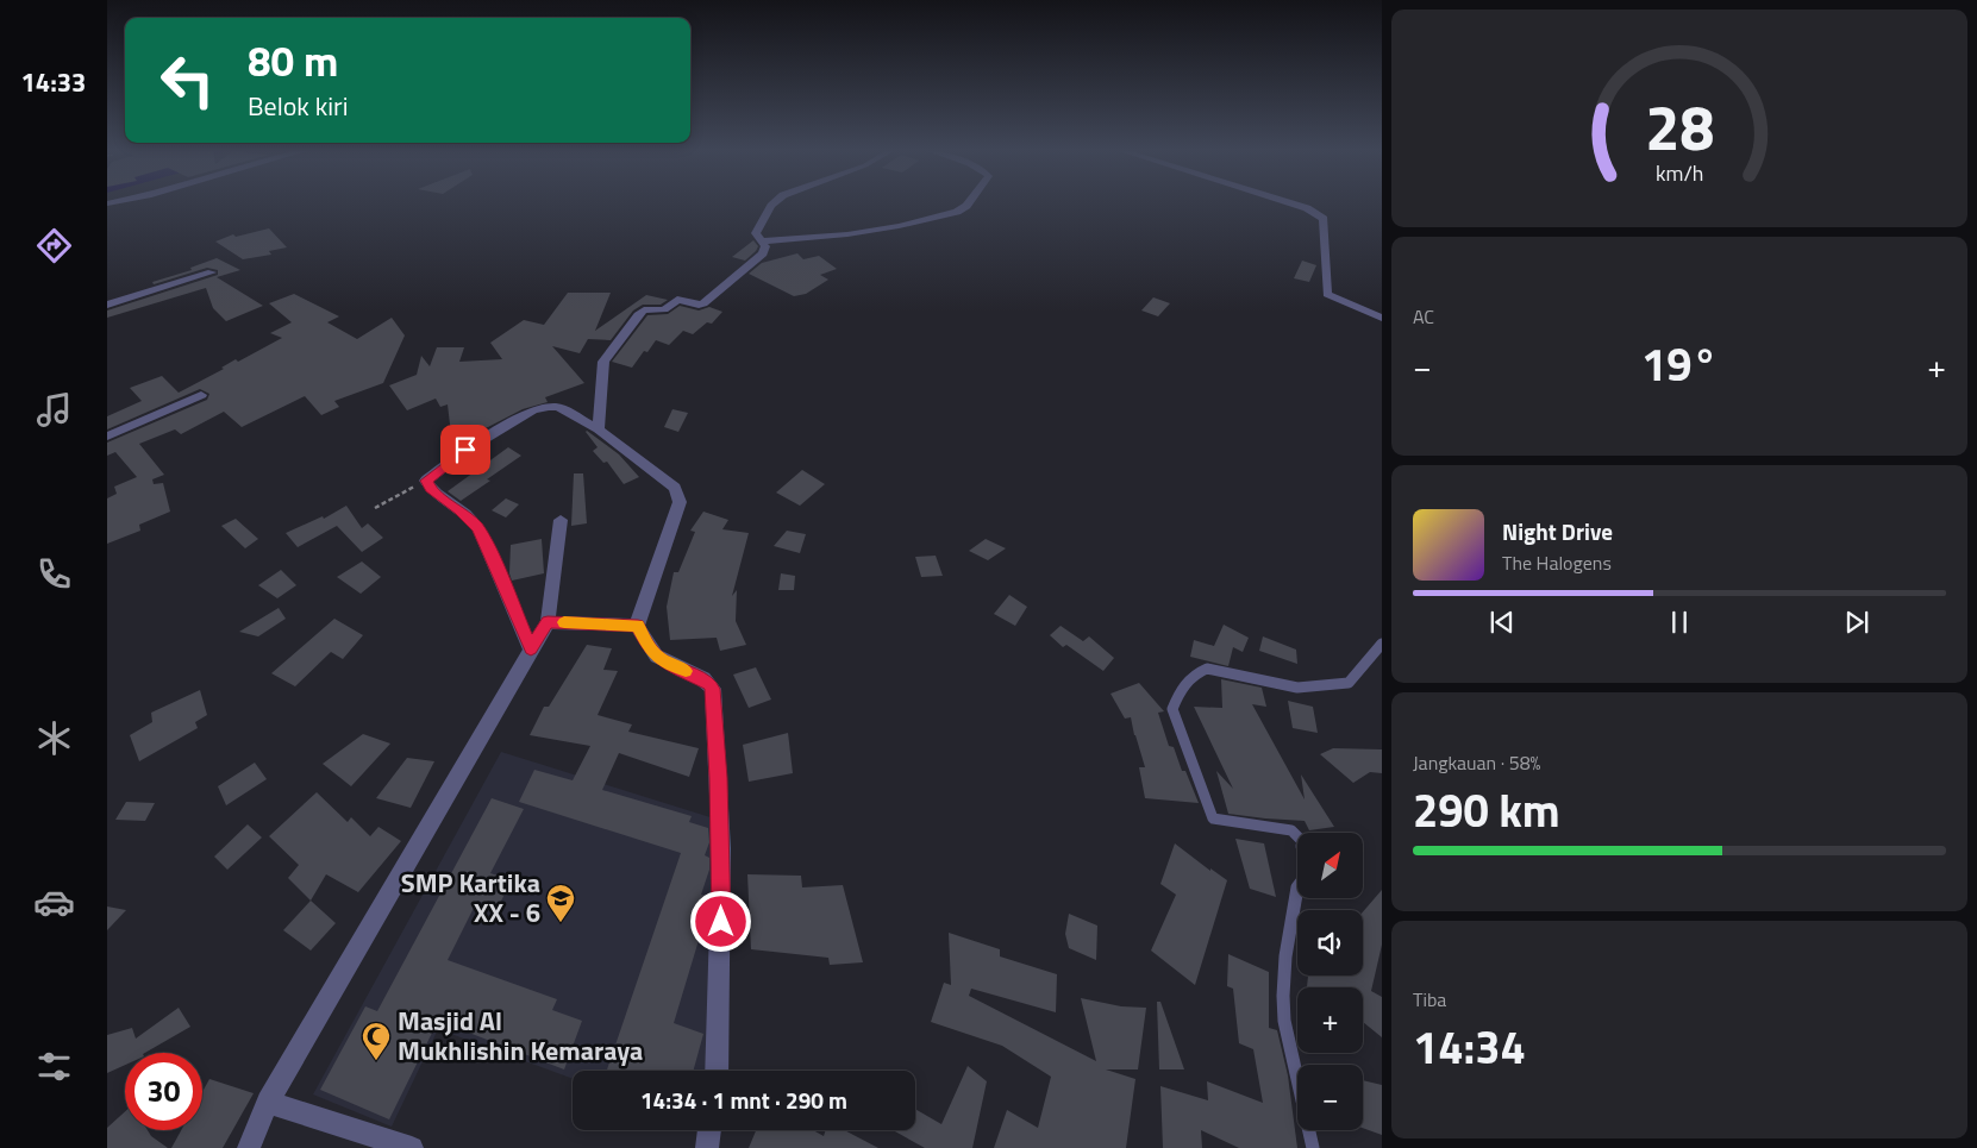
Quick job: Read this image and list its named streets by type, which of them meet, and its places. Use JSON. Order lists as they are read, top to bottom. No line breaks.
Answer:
{"places":{"school or university":["SMP Kartika XX - 6"],"mosque":["Masjid Al Mukhlishin Kemaraya"]},"north":"top right","page":{"tabs":"14:33","turn":["80 m","Belok kiri"],"tile":["AC",["Jangkauan · 58%","290 km"],["Tiba","14:34"]],"heat":["−","19°","+"],"song":["Night Drive","The Halogens"],"map_buttons":["+","−"],"limit":"30","trip":"14:34 · 1 mnt · 290 m","gauge":["28","km/h"]}}
